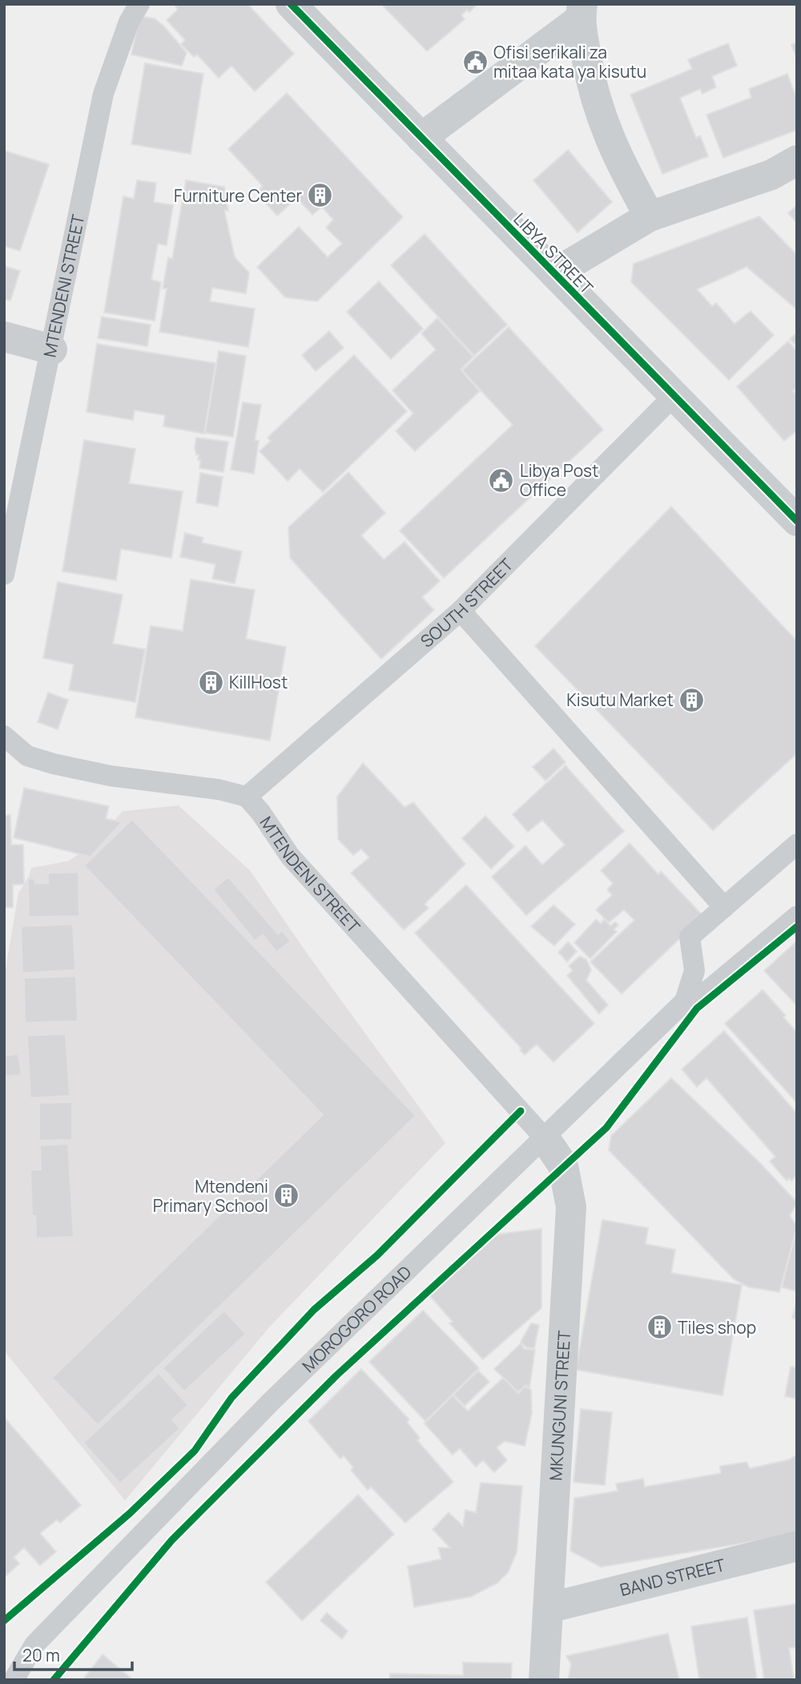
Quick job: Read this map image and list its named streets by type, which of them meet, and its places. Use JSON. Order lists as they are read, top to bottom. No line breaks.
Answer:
{"streets":{"street":["LIBYA STREET","MKUNGUNI STREET","BAND STREET"],"lane":["MTENDENI STREET","SOUTH STREET","MOROGORO ROAD"]},"crossings":[["LIBYA STREET","SOUTH STREET"],["MTENDENI STREET","SOUTH STREET"],["MTENDENI STREET","MOROGORO ROAD"],["MTENDENI STREET","MKUNGUNI STREET"],["MOROGORO ROAD","MKUNGUNI STREET"],["MKUNGUNI STREET","BAND STREET"]],"places":{"public building":["Ofisi serikali za mitaa kata ya kisutu","Libya Post Office"],"building":["Furniture Center","KillHost","Kisutu Market","Mtendeni Primary School","Tiles shop"]},"scale_bar":"20 m"}
